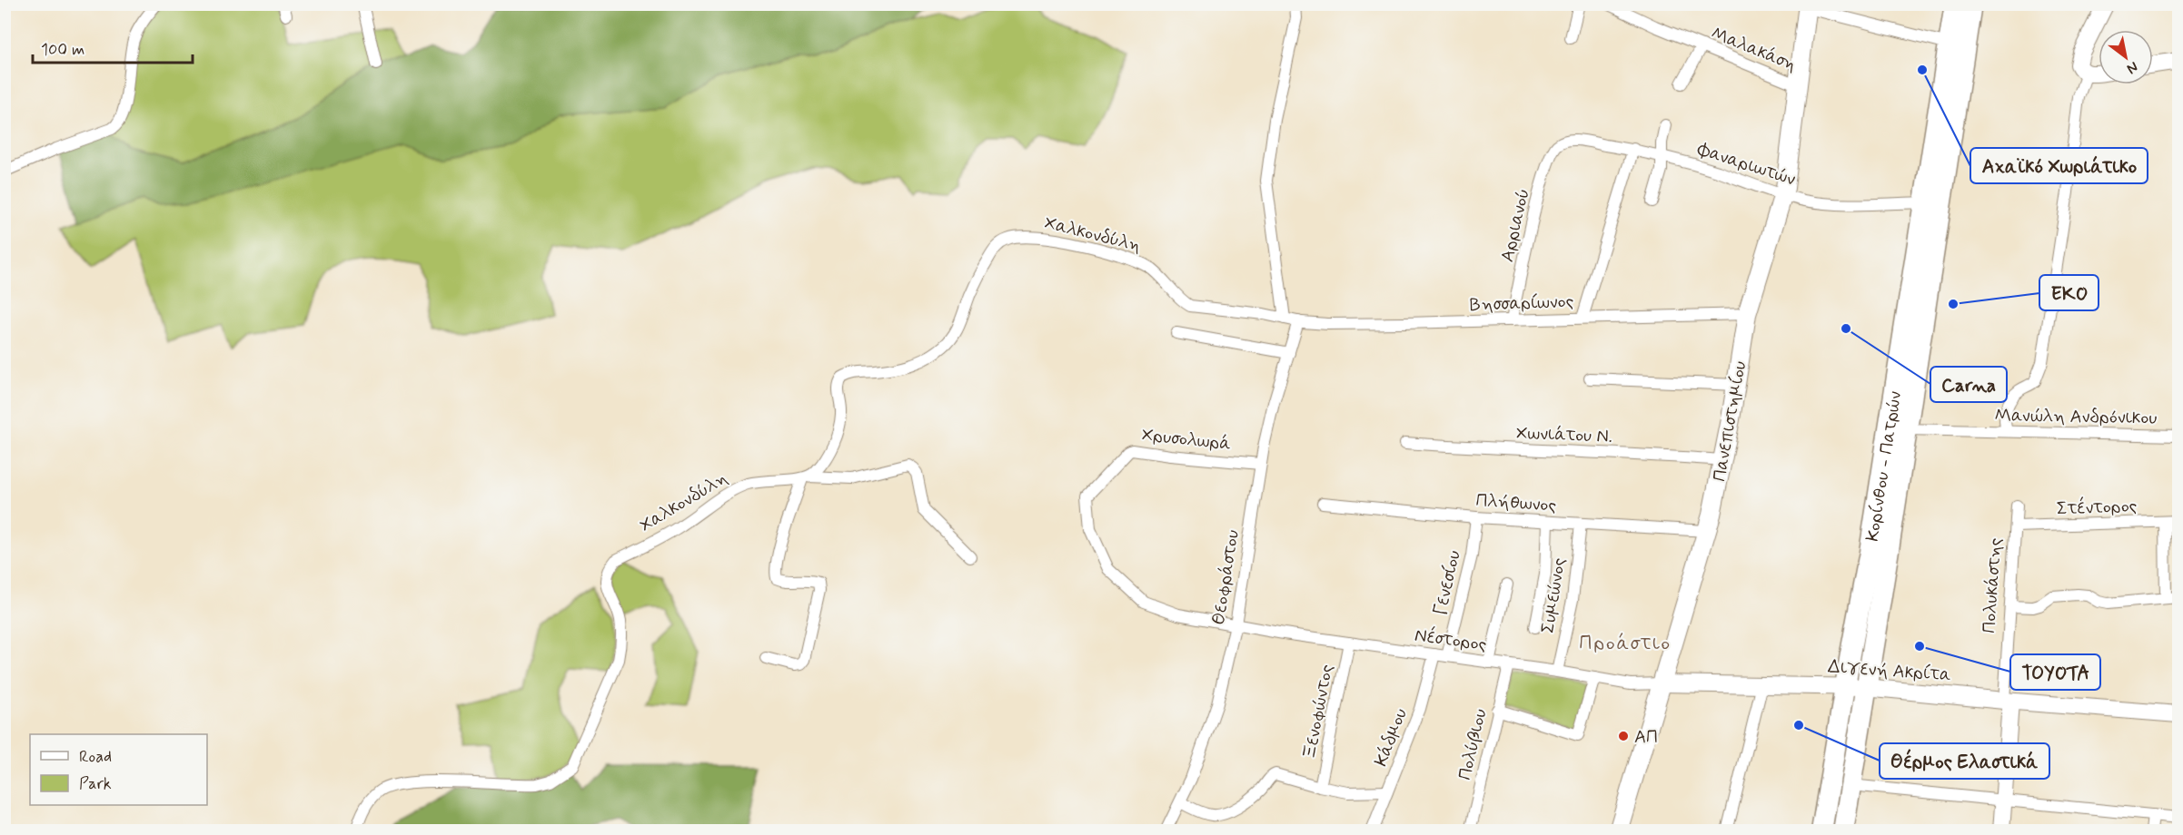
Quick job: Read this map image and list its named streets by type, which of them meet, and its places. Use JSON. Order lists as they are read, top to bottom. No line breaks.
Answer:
{"streets":{"highway":["Κορίνθου - Πατρών"],"main road":["Πανεπιστημίου"],"street":["Μαλακάση","Φαναριωτών","Αρριανού","Χαλκονδύλη","Βησσαρίωνος","Μανώλη Ανδρόνικου","Χωνιάτου Ν.","Χρυσολωρά","Πλήθωνος","Στέντορος","Θεοφράστου","Γενεσίου","Πολυκάστης","Συμεώνος","Νέστορος","Διγενή Ακρίτα","Ξενοφώντος","Κάδμου","Πολύβιου"]},"crossings":[["Μαλακάση","Πανεπιστημίου"],["Φαναριωτών","Αρριανού"],["Φαναριωτών","Πανεπιστημίου"],["Φαναριωτών","Κορίνθου - Πατρών"],["Αρριανού","Βησσαρίωνος"],["Χαλκονδύλη","Βησσαρίωνος"],["Χαλκονδύλη","Θεοφράστου"],["Βησσαρίωνος","Πανεπιστημίου"],["Βησσαρίωνος","Θεοφράστου"],["Μανώλη Ανδρόνικου","Κορίνθου - Πατρών"],["Πανεπιστημίου","Χωνιάτου Ν."],["Πανεπιστημίου","Πλήθωνος"],["Πανεπιστημίου","Νέστορος"],["Πανεπιστημίου","Διγενή Ακρίτα"],["Χρυσολωρά","Θεοφράστου"],["Χρυσολωρά","Νέστορος"],["Κορίνθου - Πατρών","Διγενή Ακρίτα"],["Πλήθωνος","Γενεσίου"],["Πλήθωνος","Συμεώνος"],["Στέντορος","Πολυκάστης"],["Θεοφράστου","Νέστορος"],["Γενεσίου","Νέστορος"],["Πολυκάστης","Διγενή Ακρίτα"],["Συμεώνος","Νέστορος"],["Νέστορος","Διγενή Ακρίτα"],["Νέστορος","Ξενοφώντος"],["Νέστορος","Κάδμου"],["Νέστορος","Πολύβιου"]],"districts":["Προάστιο"],"places":["Αχαϊκό Χωριάτικο","EKO","Carna","TOYOTA","Θέρμος Ελαστικά","ΑΠ"],"legend":["Road","Park"],"scale_bar":"100 m","north":"bottom right"}
